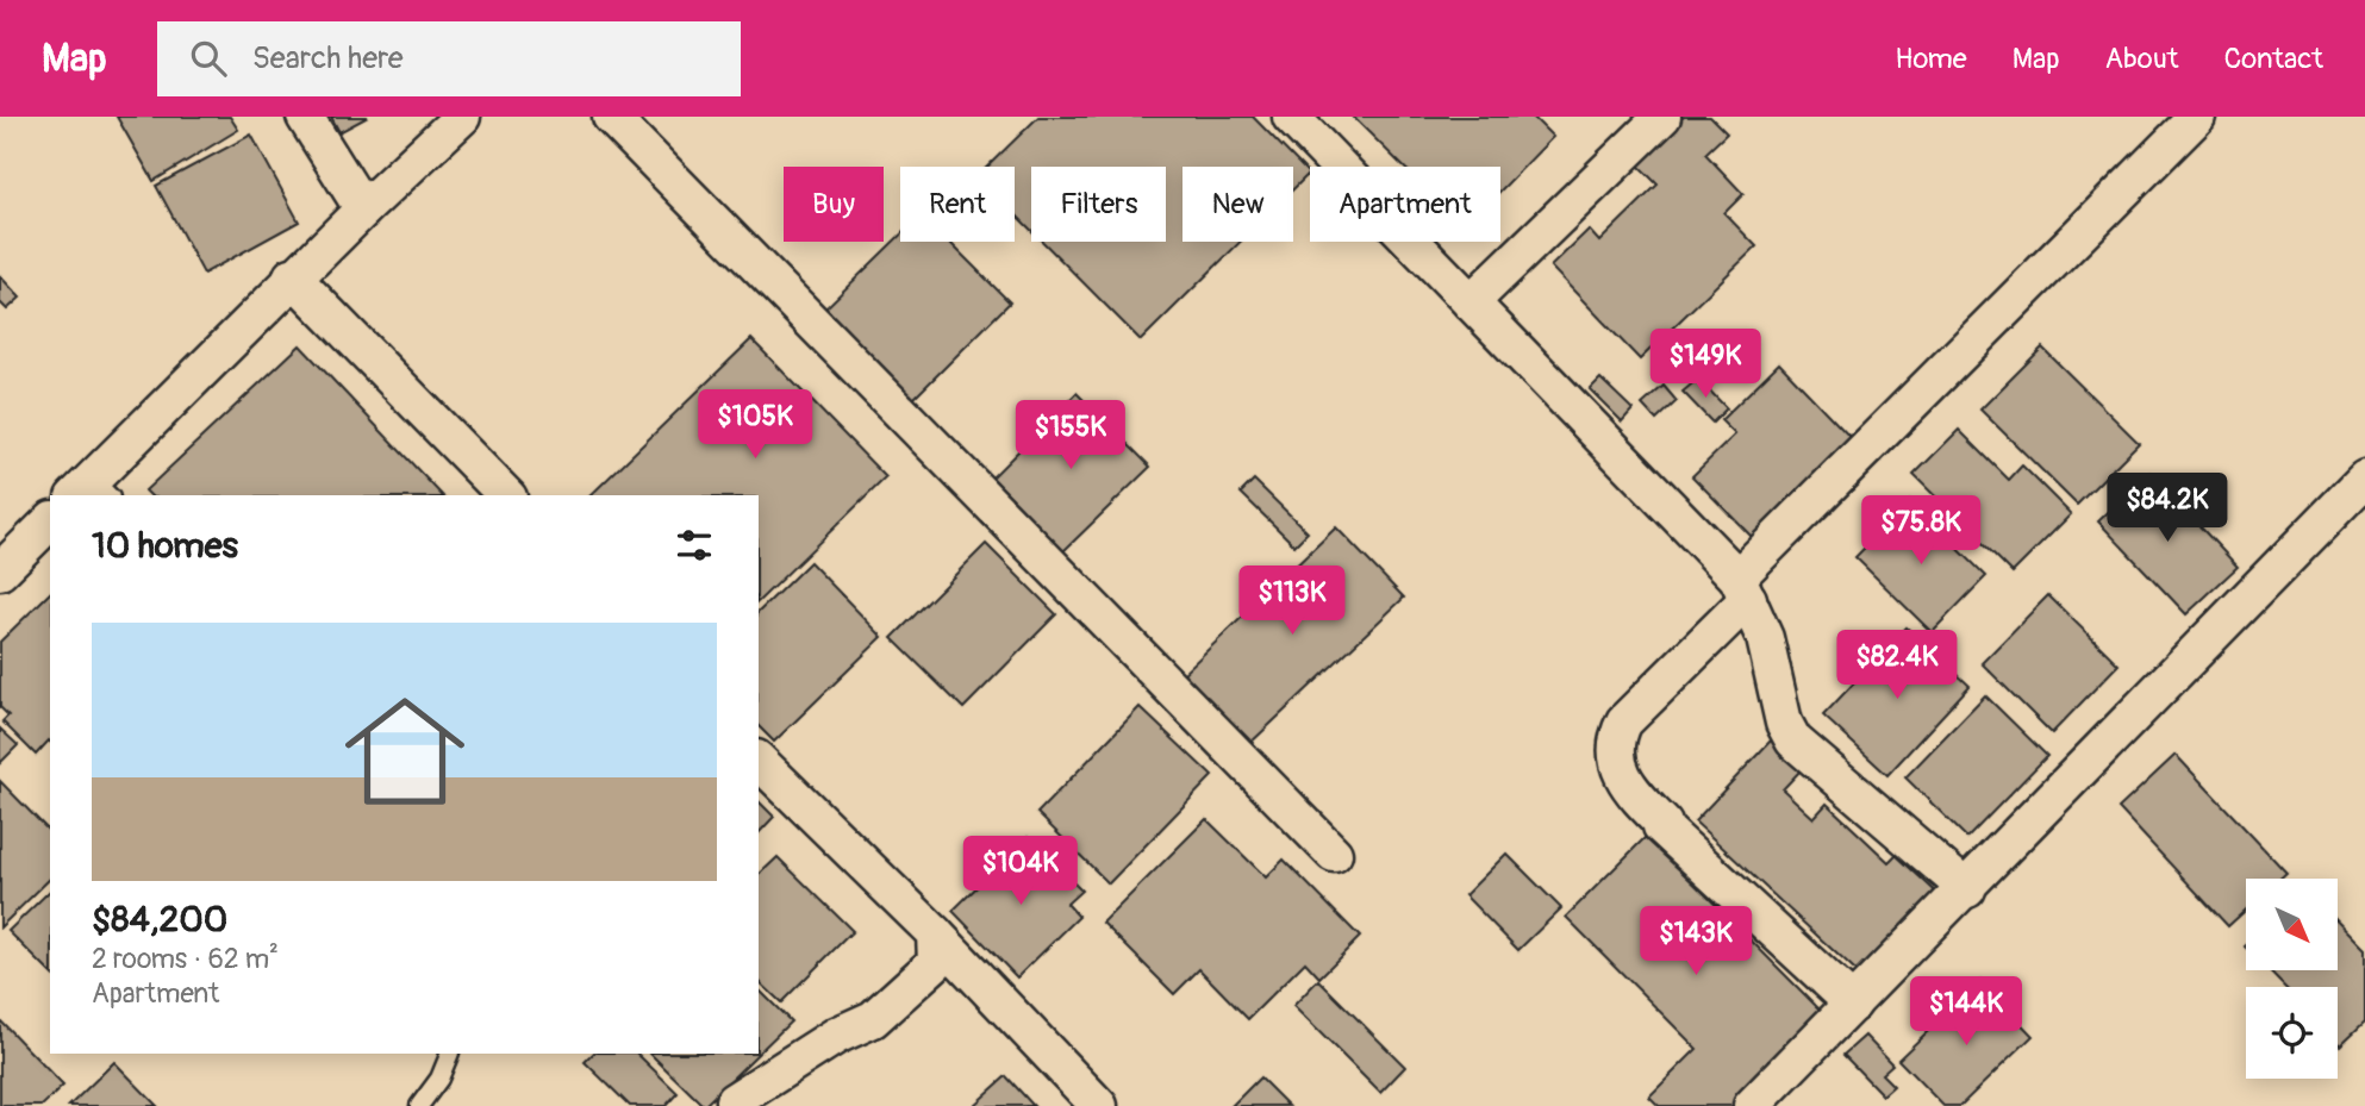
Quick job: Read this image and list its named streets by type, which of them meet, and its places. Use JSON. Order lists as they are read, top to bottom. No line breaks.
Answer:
{"north":"bottom right","page":{"header":"Map","search":"Search here","nav":["Home","Map","About","Contact"],"chip":["Buy","Rent","Filters","New","Apartment"],"price":["$149K","$105K","$155K","$84.2K","$75.8K","$113K","$82.4K","$104K","$143K","$144K"],"heading":"10 homes","list":[{"name":"$84,200","note":"2 rooms · 62 m² · Apartment"}]}}
